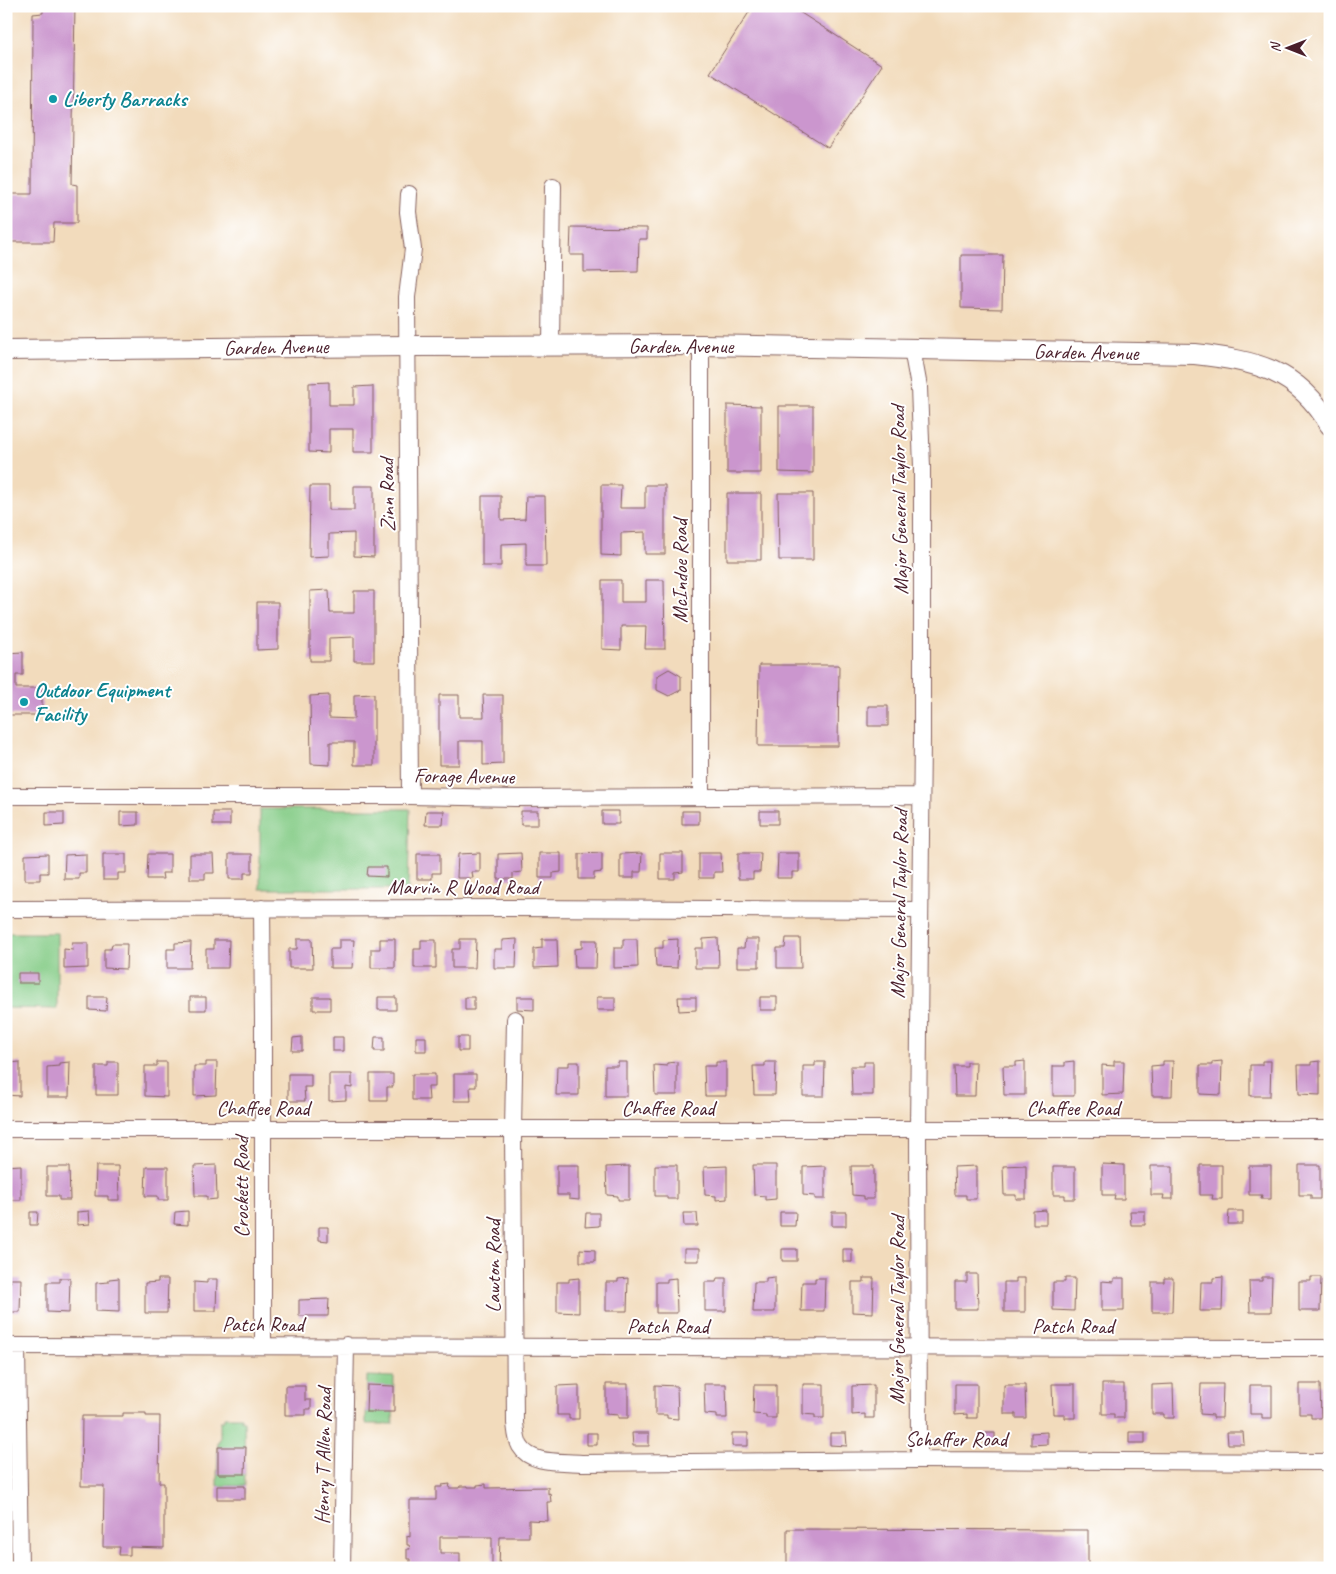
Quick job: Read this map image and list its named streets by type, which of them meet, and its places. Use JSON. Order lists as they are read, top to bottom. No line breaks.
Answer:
{"streets":{"street":["Garden Avenue","Zinn Road","Major General Taylor Road","McIndoe Road","Forage Avenue","Marvin R Wood Road","Chaffee Road","Crockett Road","Lawton Road","Patch Road","Schaffer Road","Henry T Allen Road"]},"crossings":[["Garden Avenue","Zinn Road"],["Garden Avenue","Major General Taylor Road"],["Garden Avenue","McIndoe Road"],["Zinn Road","Forage Avenue"],["Major General Taylor Road","Forage Avenue"],["Major General Taylor Road","Marvin R Wood Road"],["Major General Taylor Road","Chaffee Road"],["Major General Taylor Road","Patch Road"],["Major General Taylor Road","Schaffer Road"],["McIndoe Road","Forage Avenue"],["Marvin R Wood Road","Crockett Road"],["Chaffee Road","Crockett Road"],["Chaffee Road","Lawton Road"],["Crockett Road","Patch Road"],["Lawton Road","Patch Road"],["Lawton Road","Schaffer Road"],["Patch Road","Henry T Allen Road"]],"places":["Liberty Barracks","Outdoor Equipment Facility"],"north":"left"}
